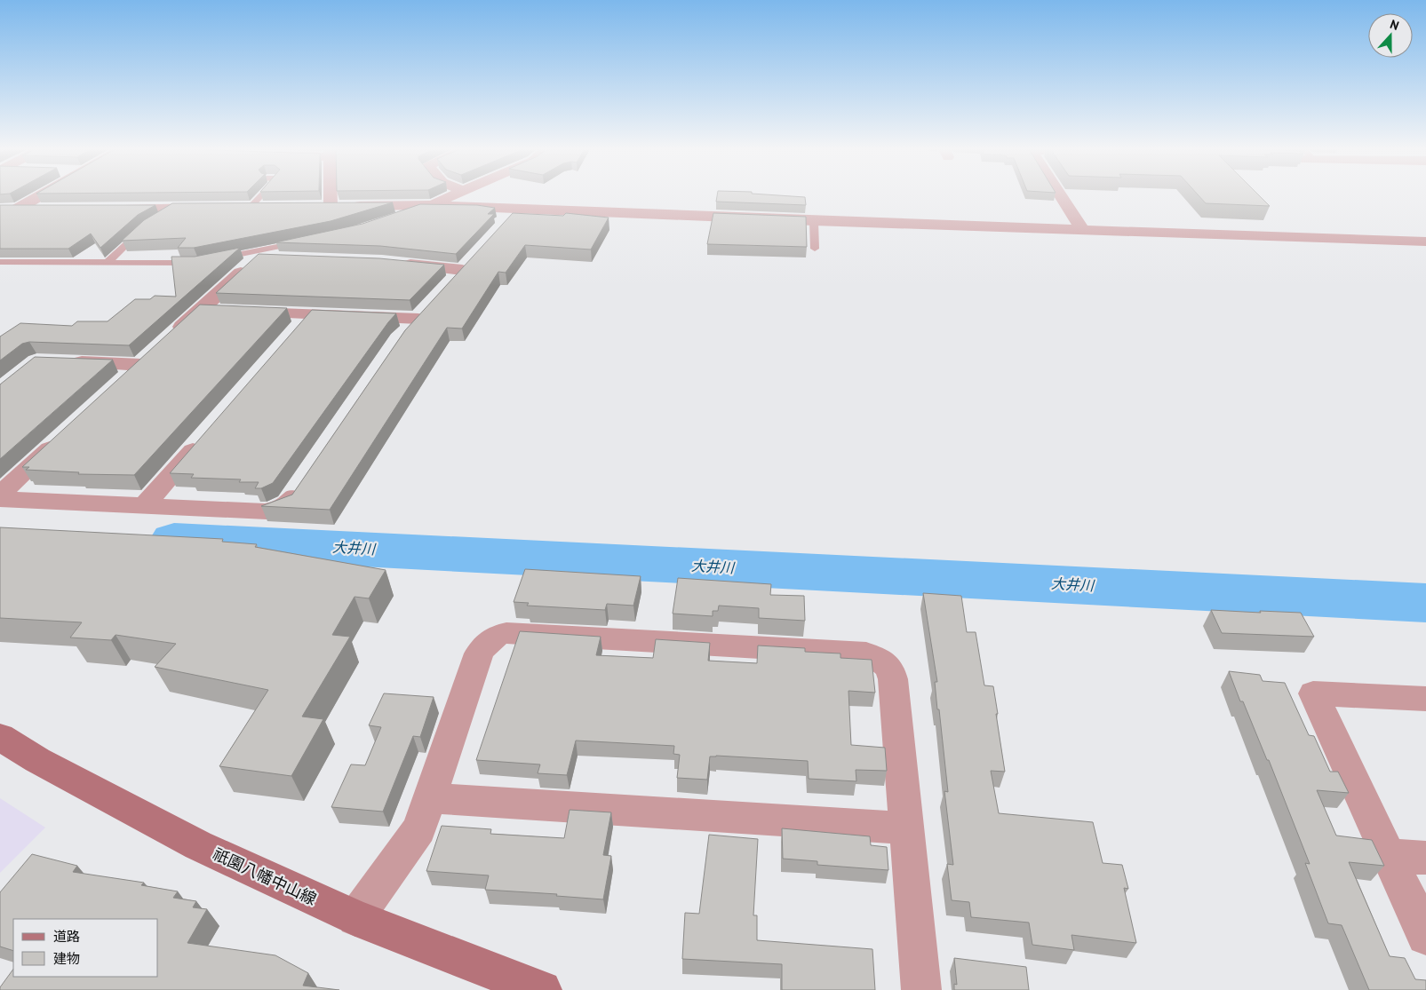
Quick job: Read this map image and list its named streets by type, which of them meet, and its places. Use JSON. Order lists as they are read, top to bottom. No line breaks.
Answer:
{"streets":{"main road":["祇園八幡中山線"]},"water":["大井川"],"legend":["道路","建物"],"north":"top"}
